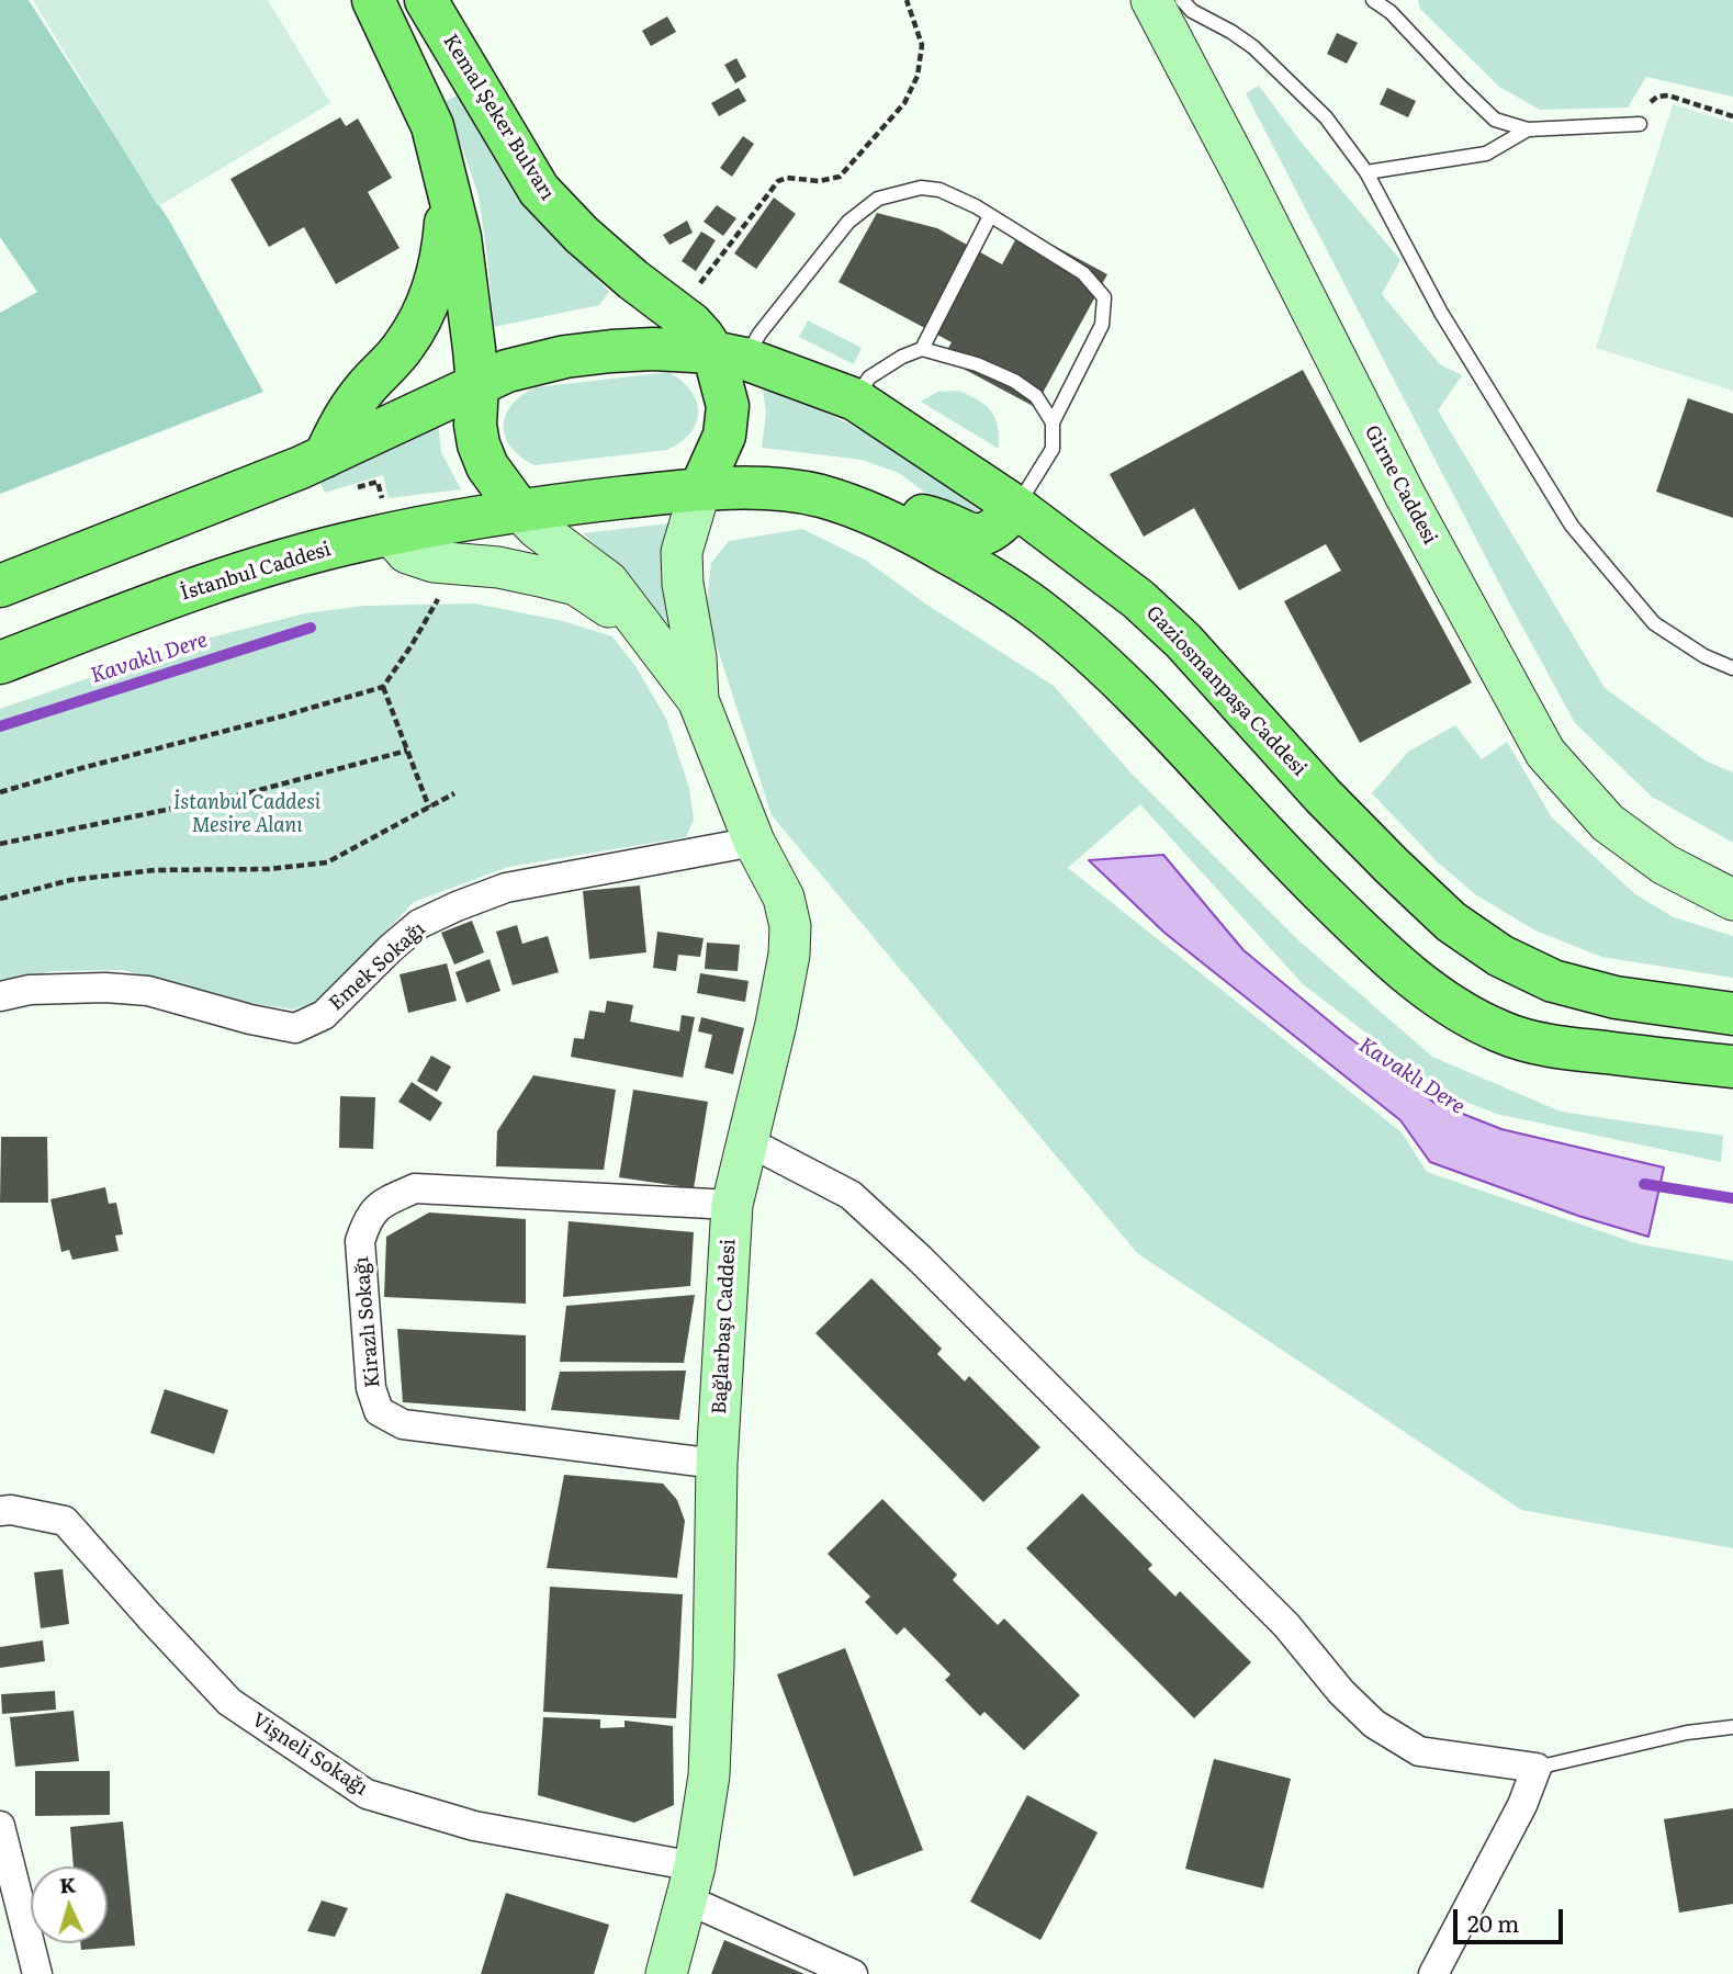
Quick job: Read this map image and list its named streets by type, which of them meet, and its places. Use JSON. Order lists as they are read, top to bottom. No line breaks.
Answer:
{"streets":{"main road":["Kemal Şeker Bulvarı","İstanbul Caddesi","Gaziosmanpaşa Caddesi"],"street":["Girne Caddesi","Emek Sokağı","Kirazlı Sokağı","Bağlarbaşı Caddesi","Vişneli Sokağı"]},"crossings":[["Kemal Şeker Bulvarı","Gaziosmanpaşa Caddesi"],["Emek Sokağı","Bağlarbaşı Caddesi"],["Kirazlı Sokağı","Bağlarbaşı Caddesi"],["Bağlarbaşı Caddesi","Vişneli Sokağı"]],"water":["Kavaklı Dere"],"parks":["İstanbul Caddesi Mesire Alanı"],"scale_bar":"20 m","north":"top"}
